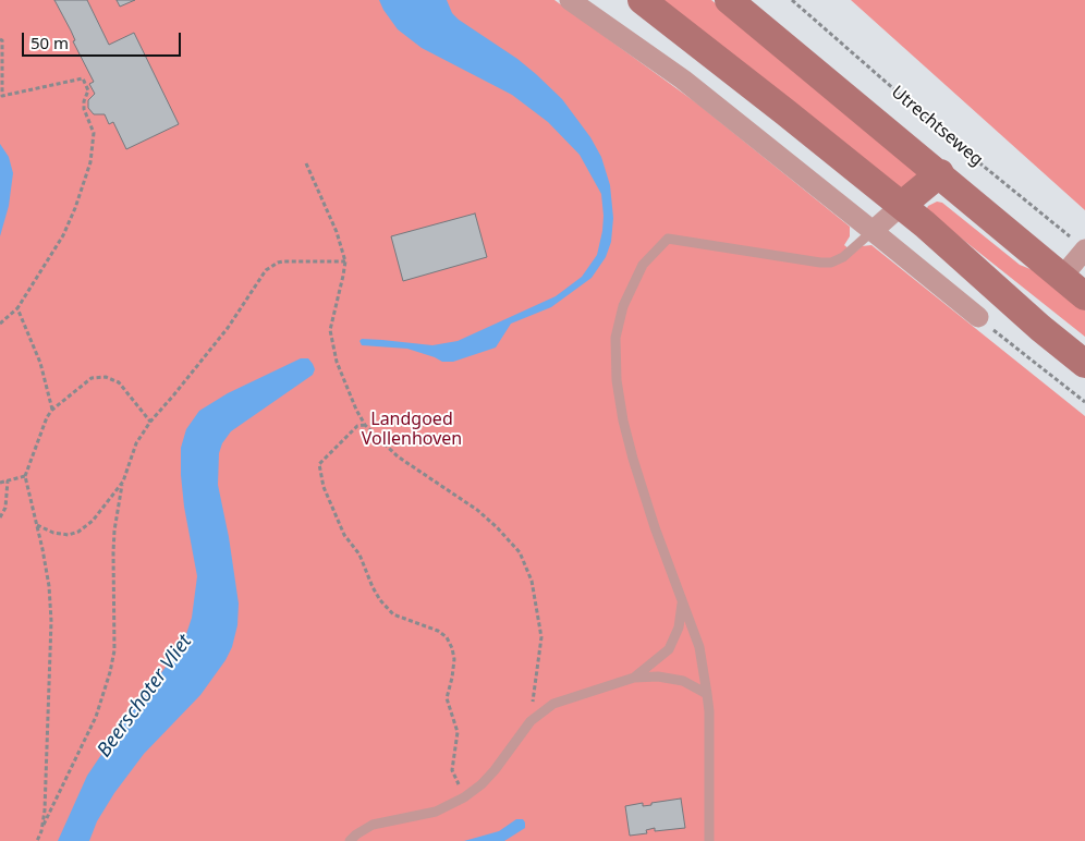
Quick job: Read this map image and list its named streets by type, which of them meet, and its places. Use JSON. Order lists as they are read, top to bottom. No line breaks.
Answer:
{"streets":{"main road":["Utrechtseweg"]},"water":["Beerschoter Vliet"],"parks":["Landgoed Vollenhoven"],"scale_bar":"50 m"}
